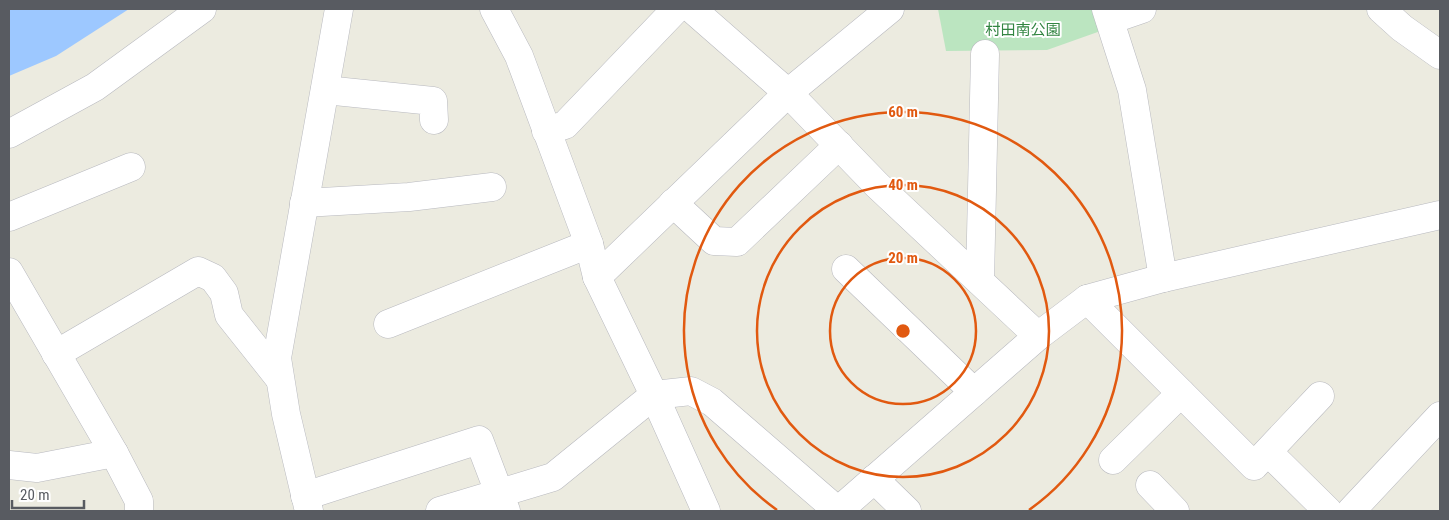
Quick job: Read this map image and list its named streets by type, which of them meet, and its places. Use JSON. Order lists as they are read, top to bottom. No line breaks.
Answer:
{"parks":["村田南公園"],"scale_bar":"20 m","rings":["60 m","40 m","20 m"]}
